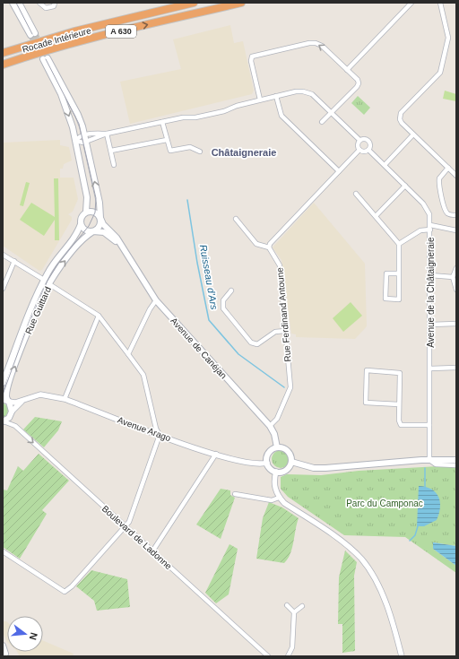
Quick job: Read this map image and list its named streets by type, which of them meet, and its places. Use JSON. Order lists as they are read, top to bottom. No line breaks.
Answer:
{"streets":{"highway":["A 630","Rocade Intérieure"],"main road":["Rue Guittard","Avenue de Canéjan"],"street":["Avenue de la Châtaigneraie","Rue Ferdinand Antoune","Avenue Arago","Boulevard de Ladonne"]},"crossings":[["Rue Guittard","Avenue de Canéjan"],["Rue Guittard","Avenue Arago"],["Rue Ferdinand Antoune","Avenue de Canéjan"],["Avenue de Canéjan","Avenue Arago"]],"one_way":["Boulevard de Ladonne"],"districts":["Châtaigneraie"],"water":["Ruisseau d'Ars"],"parks":["Parc du Camponac"],"north":"right"}
